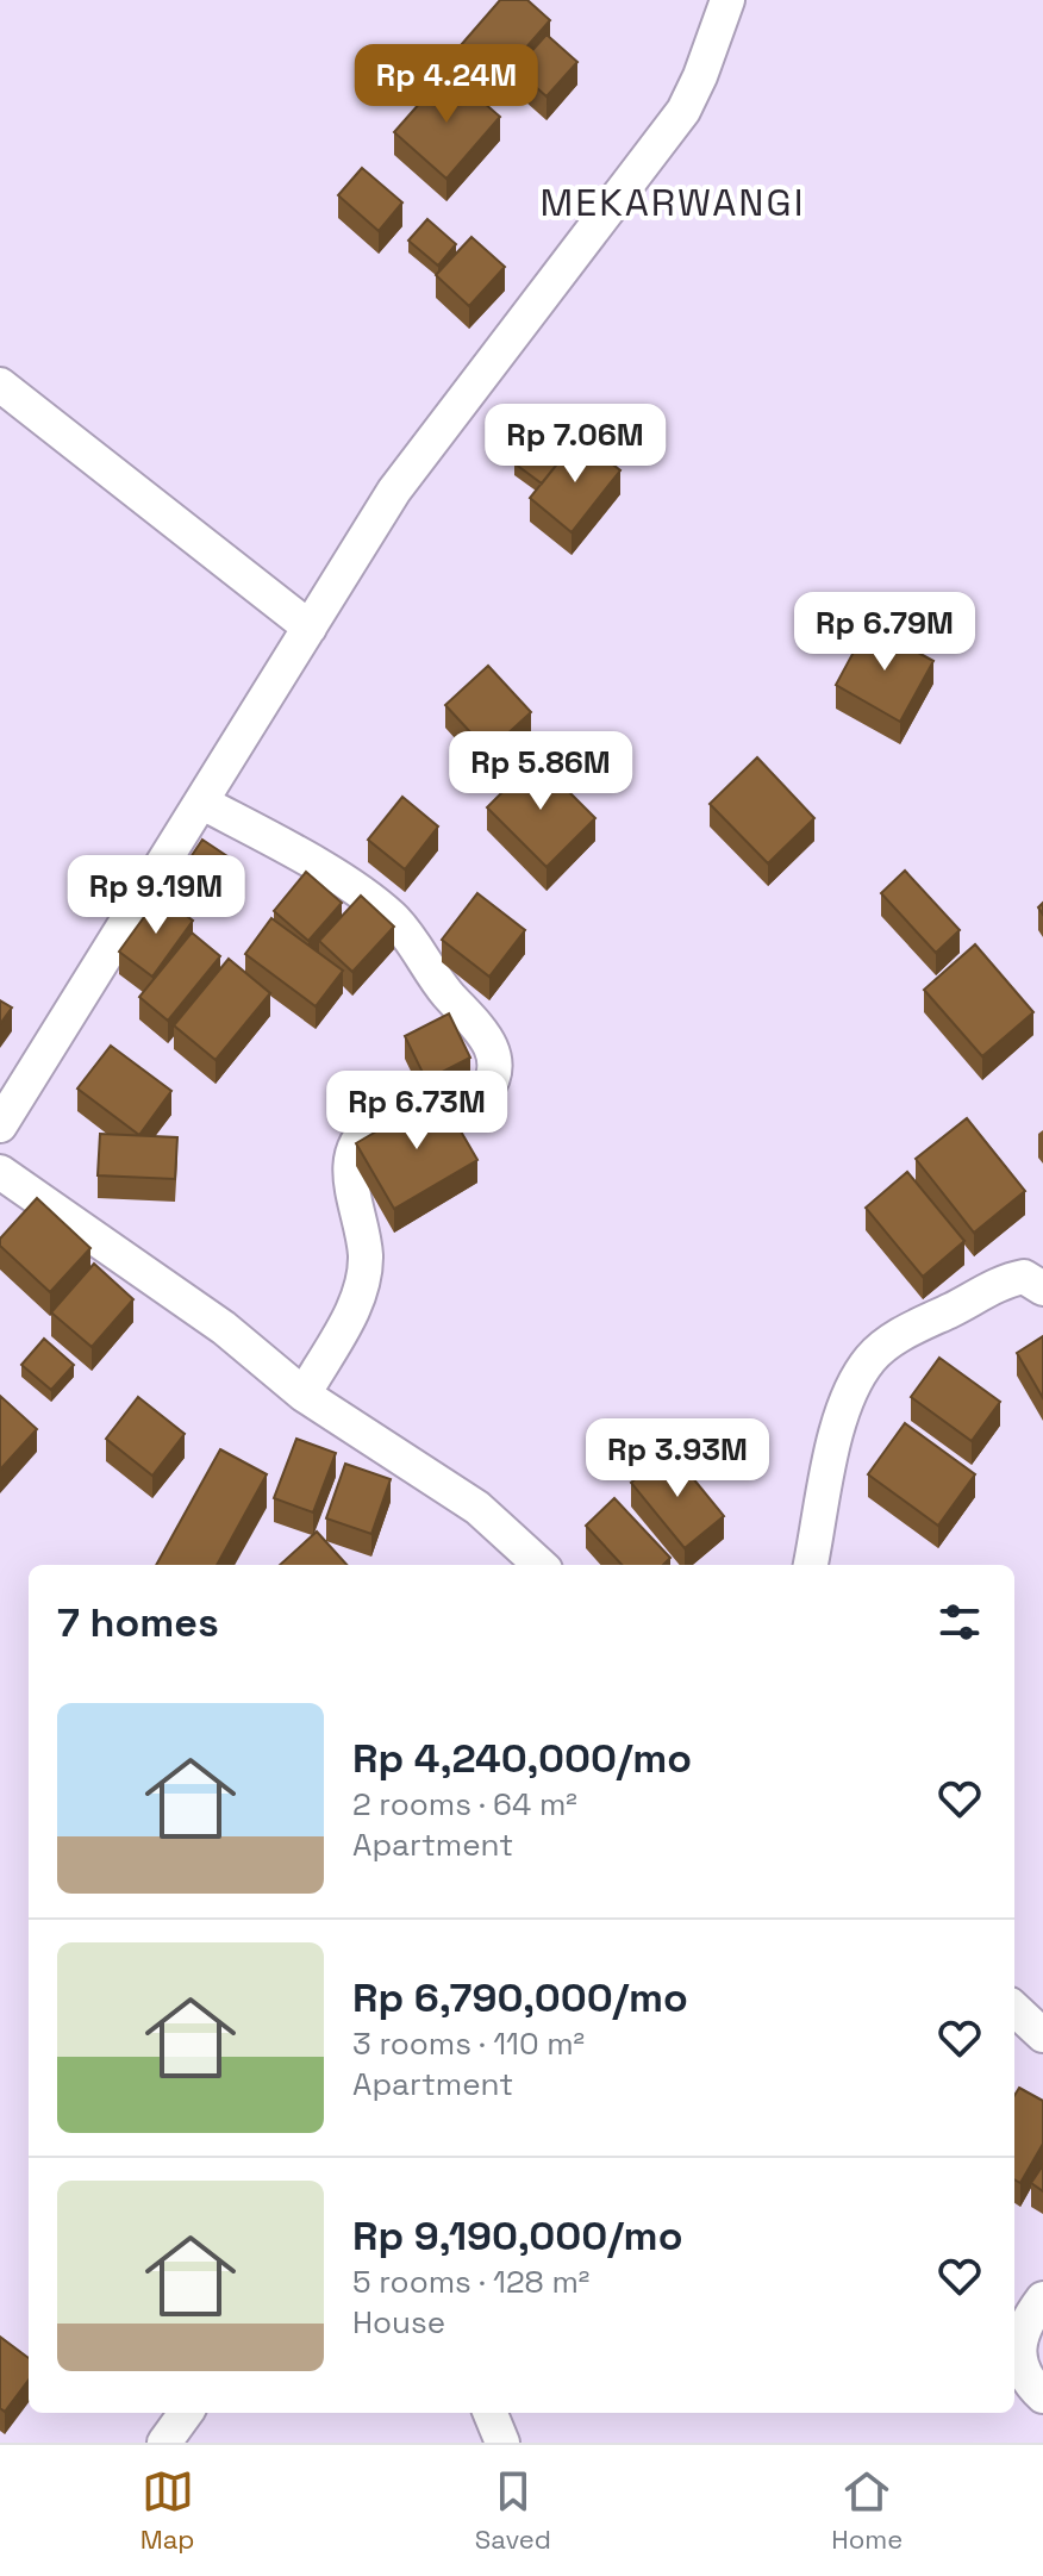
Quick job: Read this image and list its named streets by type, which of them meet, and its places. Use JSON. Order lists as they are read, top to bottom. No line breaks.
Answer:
{"districts":["MEKARWANGI"],"page":{"price":["Rp 4.24M","Rp 7.06M","Rp 6.79M","Rp 5.86M","Rp 9.19M","Rp 6.73M","Rp 3.93M"],"heading":"7 homes","list":[{"name":"Rp 4,240,000/mo","note":"2 rooms · 64 m² · Apartment"},{"name":"Rp 6,790,000/mo","note":"3 rooms · 110 m² · Apartment"},{"name":"Rp 9,190,000/mo","note":"5 rooms · 128 m² · House"}],"tabs":["Map","Saved","Home"]}}
